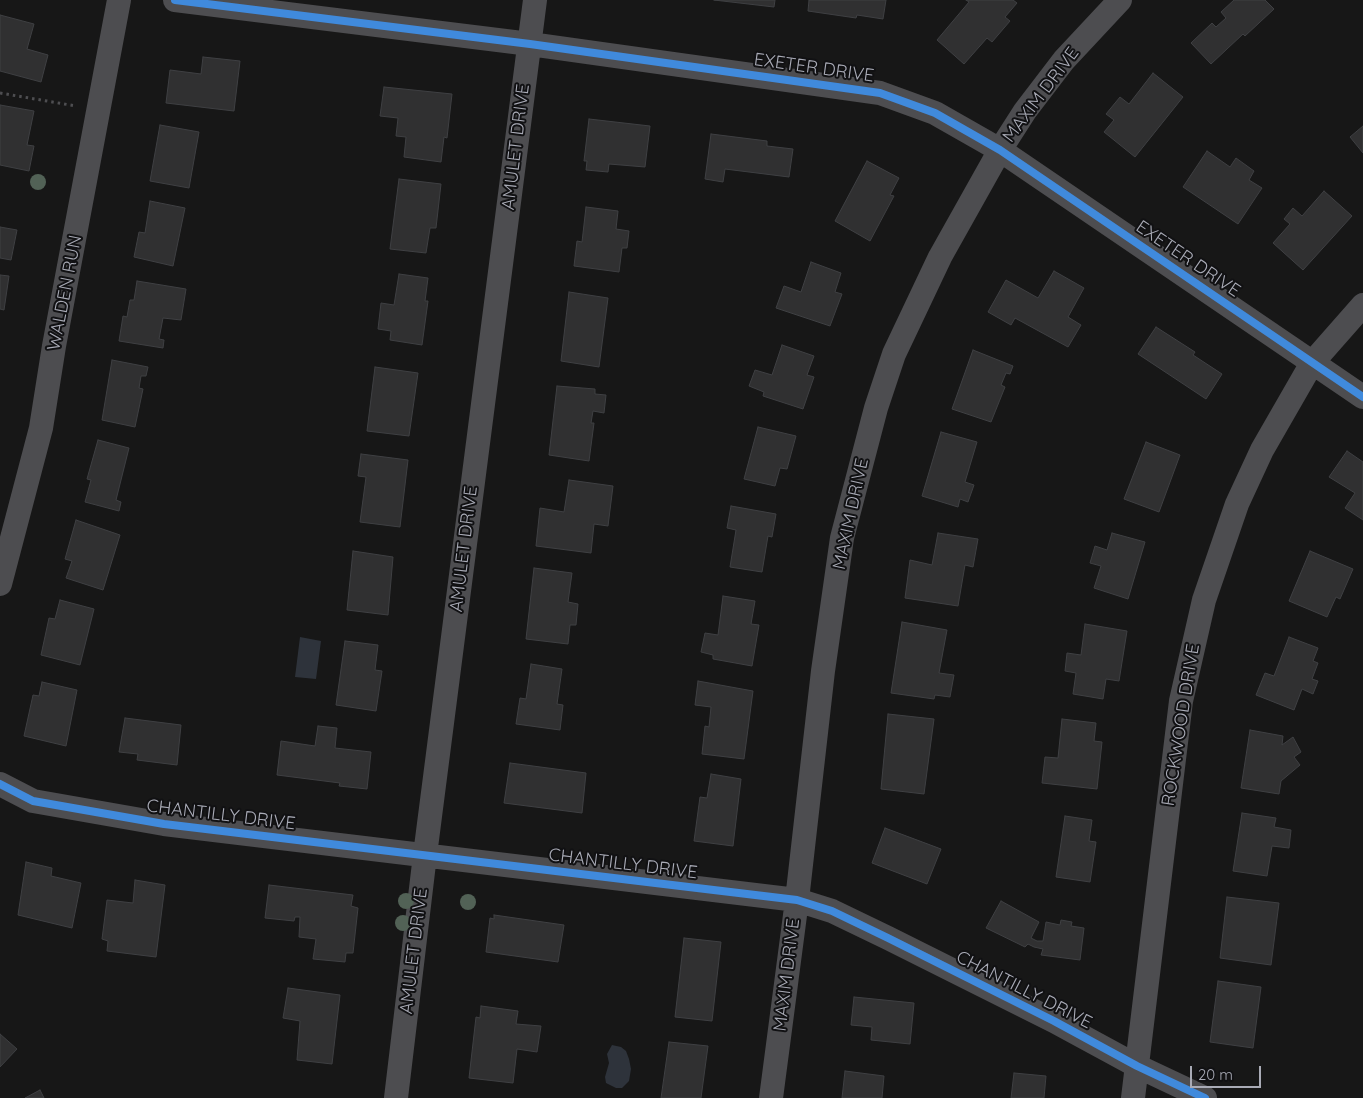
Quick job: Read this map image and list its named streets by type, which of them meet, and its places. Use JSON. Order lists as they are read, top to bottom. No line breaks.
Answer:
{"streets":{"street":["EXETER DRIVE","MAXIM DRIVE","AMULET DRIVE","WALDEN RUN","ROCKWOOD DRIVE","CHANTILLY DRIVE"]},"crossings":[["EXETER DRIVE","MAXIM DRIVE"],["EXETER DRIVE","AMULET DRIVE"],["EXETER DRIVE","ROCKWOOD DRIVE"],["MAXIM DRIVE","CHANTILLY DRIVE"],["AMULET DRIVE","CHANTILLY DRIVE"],["ROCKWOOD DRIVE","CHANTILLY DRIVE"]],"scale_bar":"20 m"}
